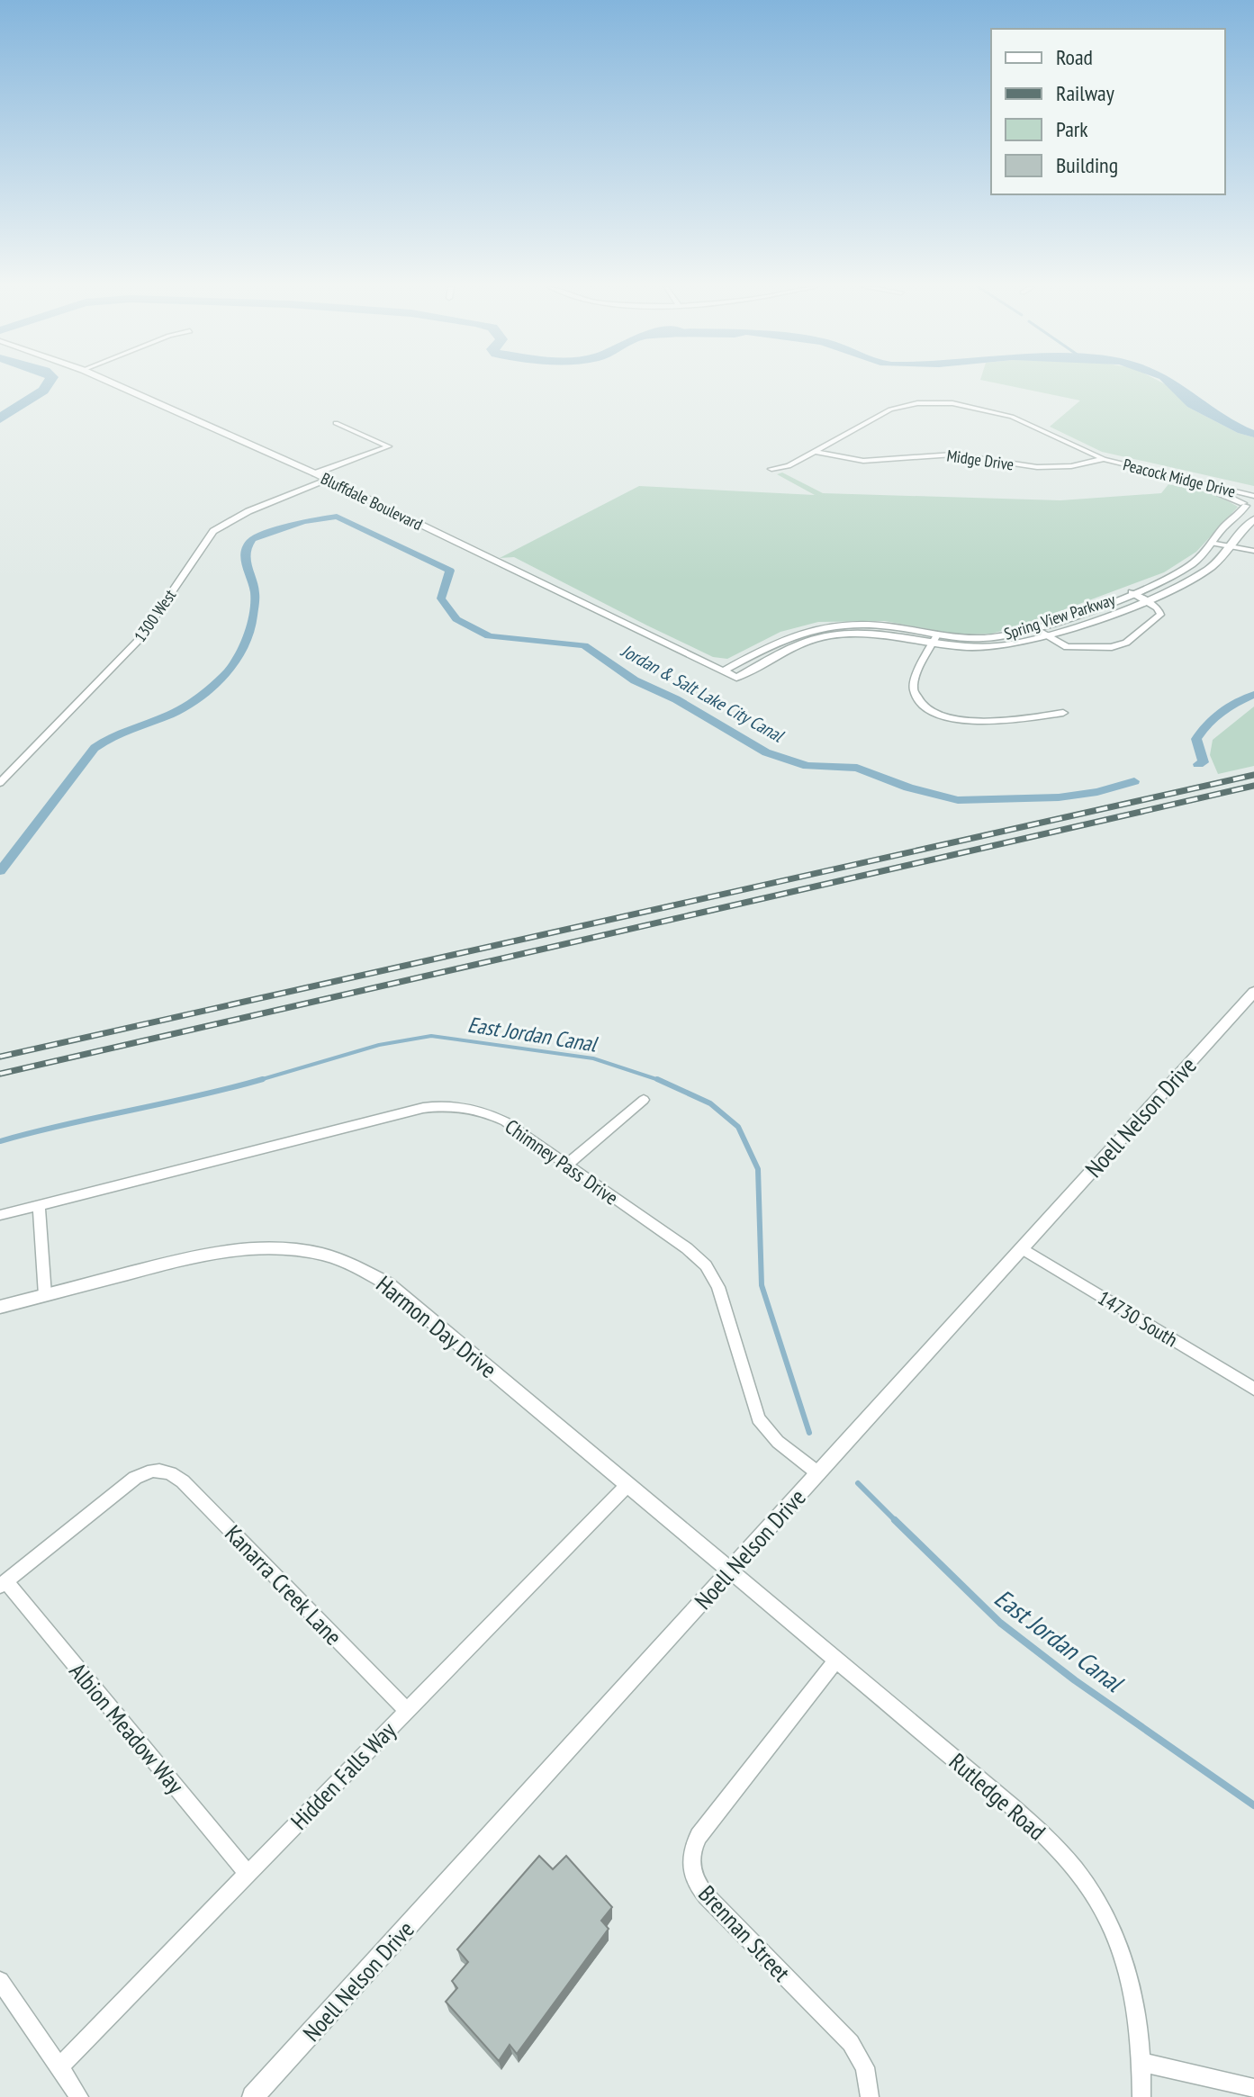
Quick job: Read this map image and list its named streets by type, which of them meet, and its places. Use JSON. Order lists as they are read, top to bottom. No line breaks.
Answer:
{"streets":{"street":["Midge Drive","Peacock Midge Drive","Bluffdale Boulevard","1300 West","Spring View Parkway","Noell Nelson Drive","Chimney Pass Drive","14730 South","Harmon Day Drive","Kanarra Creek Lane","Albion Meadow Way","Hidden Falls Way","Rutledge Road","Brennan Street"]},"crossings":[["Midge Drive","Peacock Midge Drive"],["Peacock Midge Drive","Spring View Parkway"],["Bluffdale Boulevard","1300 West"],["Bluffdale Boulevard","Spring View Parkway"],["Noell Nelson Drive","Chimney Pass Drive"],["Noell Nelson Drive","14730 South"],["Noell Nelson Drive","Harmon Day Drive"],["Noell Nelson Drive","Rutledge Road"],["Harmon Day Drive","Hidden Falls Way"],["Harmon Day Drive","Rutledge Road"],["Kanarra Creek Lane","Albion Meadow Way"],["Kanarra Creek Lane","Hidden Falls Way"],["Albion Meadow Way","Hidden Falls Way"],["Rutledge Road","Brennan Street"]],"water":["Jordan & Salt Lake City Canal","East Jordan Canal"],"legend":["Road","Railway","Park","Building"]}
